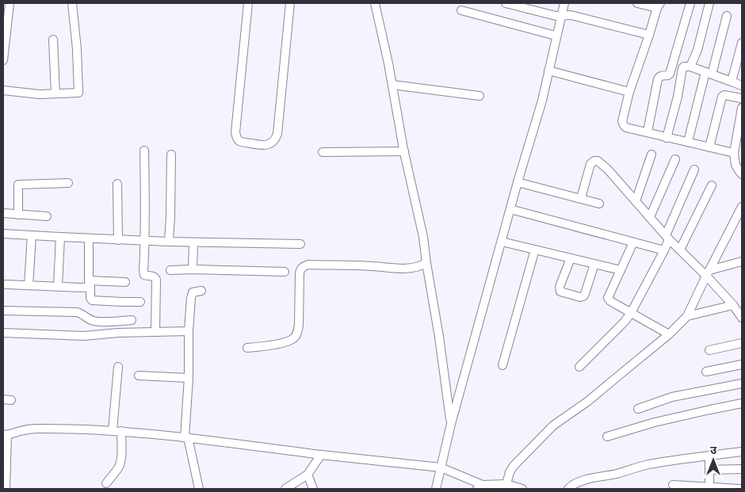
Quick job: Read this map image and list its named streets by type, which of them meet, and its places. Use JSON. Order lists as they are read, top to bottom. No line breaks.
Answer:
{"north":"top"}
